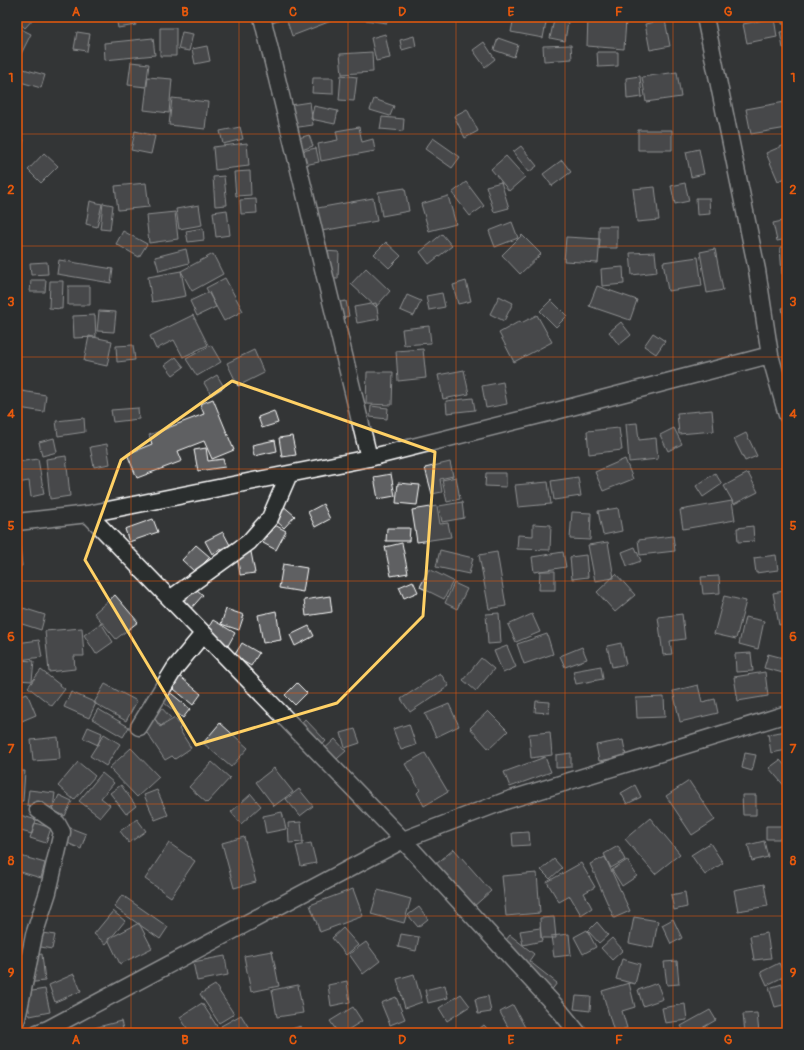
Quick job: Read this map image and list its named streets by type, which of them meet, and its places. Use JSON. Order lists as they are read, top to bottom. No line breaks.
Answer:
{"grid":{"columns":["A","B","C","D","E","F","G"],"rows":["1","2","3","4","5","6","7","8","9"]}}
